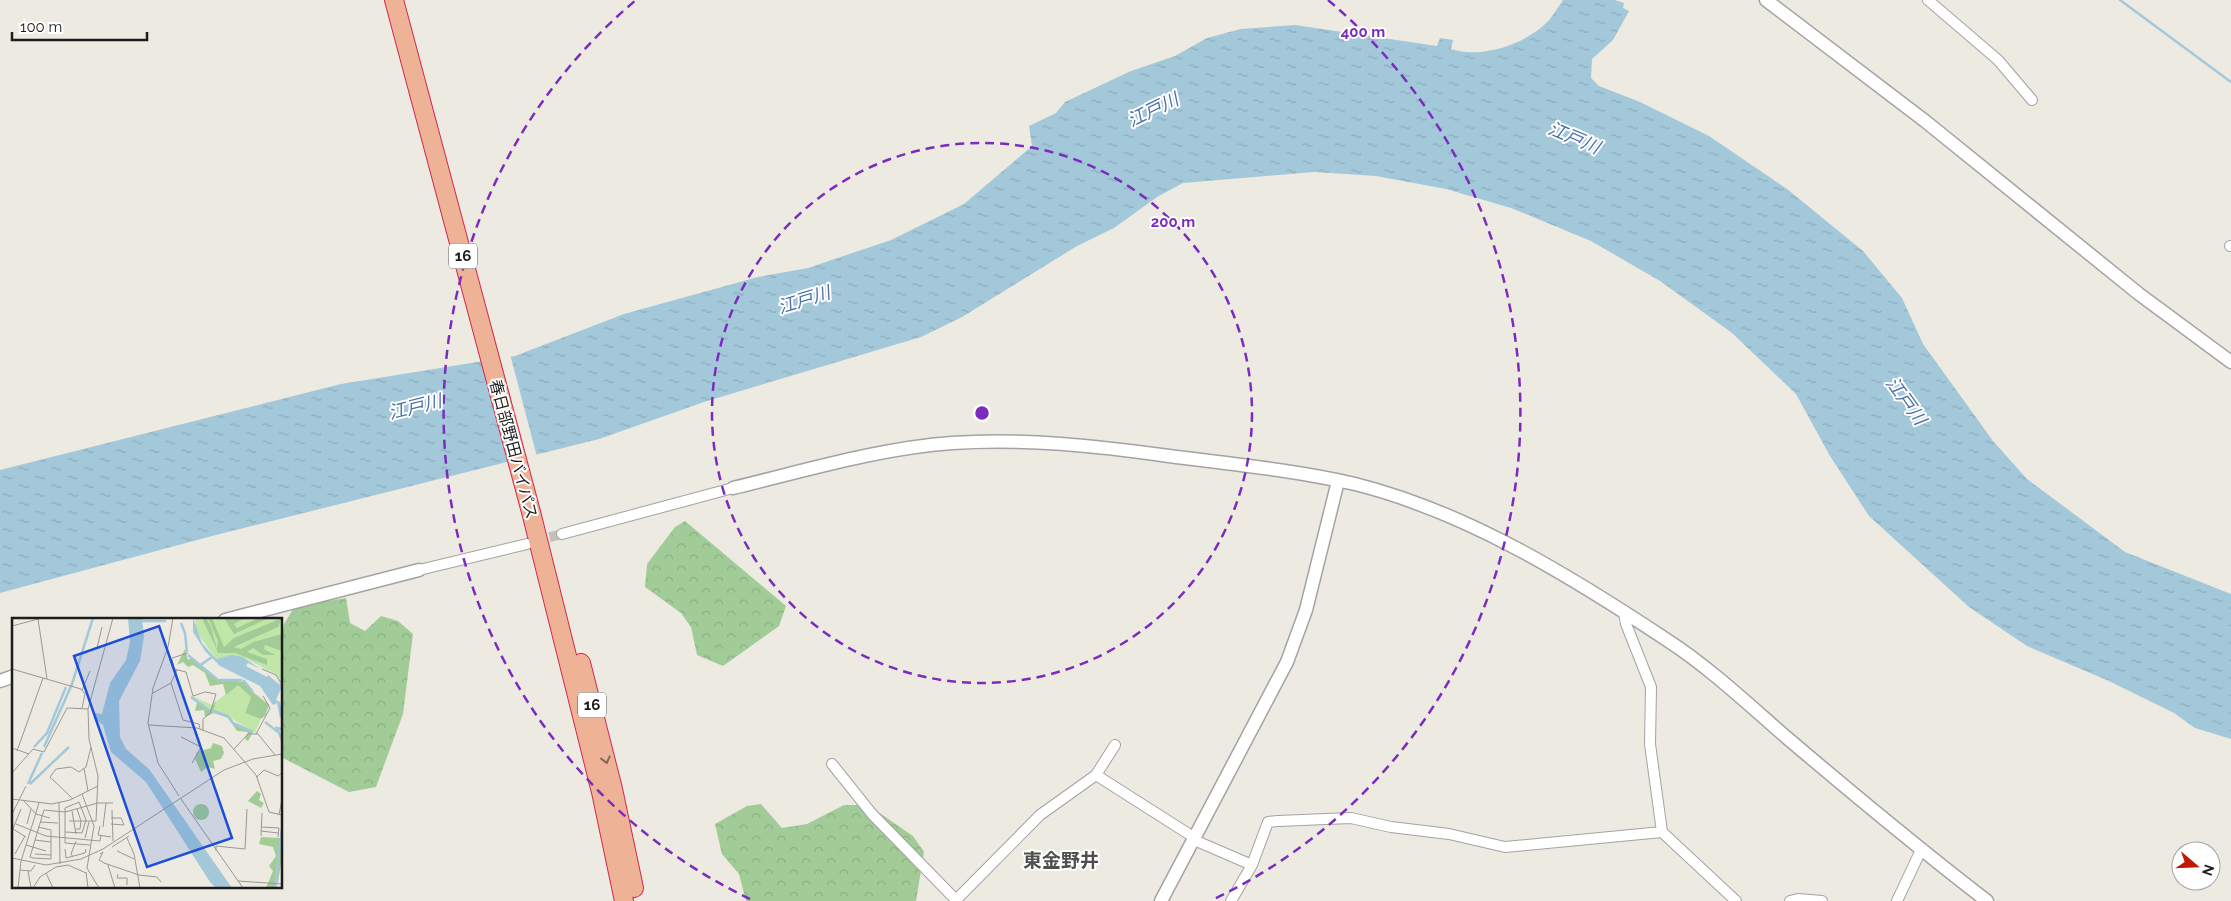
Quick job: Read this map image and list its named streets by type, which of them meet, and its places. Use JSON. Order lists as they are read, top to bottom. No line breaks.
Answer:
{"streets":{"highway":["16","春日部野田バイパス"]},"districts":["東金野井"],"water":["江戸川"],"scale_bar":"100 m","north":"right","rings":["400 m","200 m"]}
